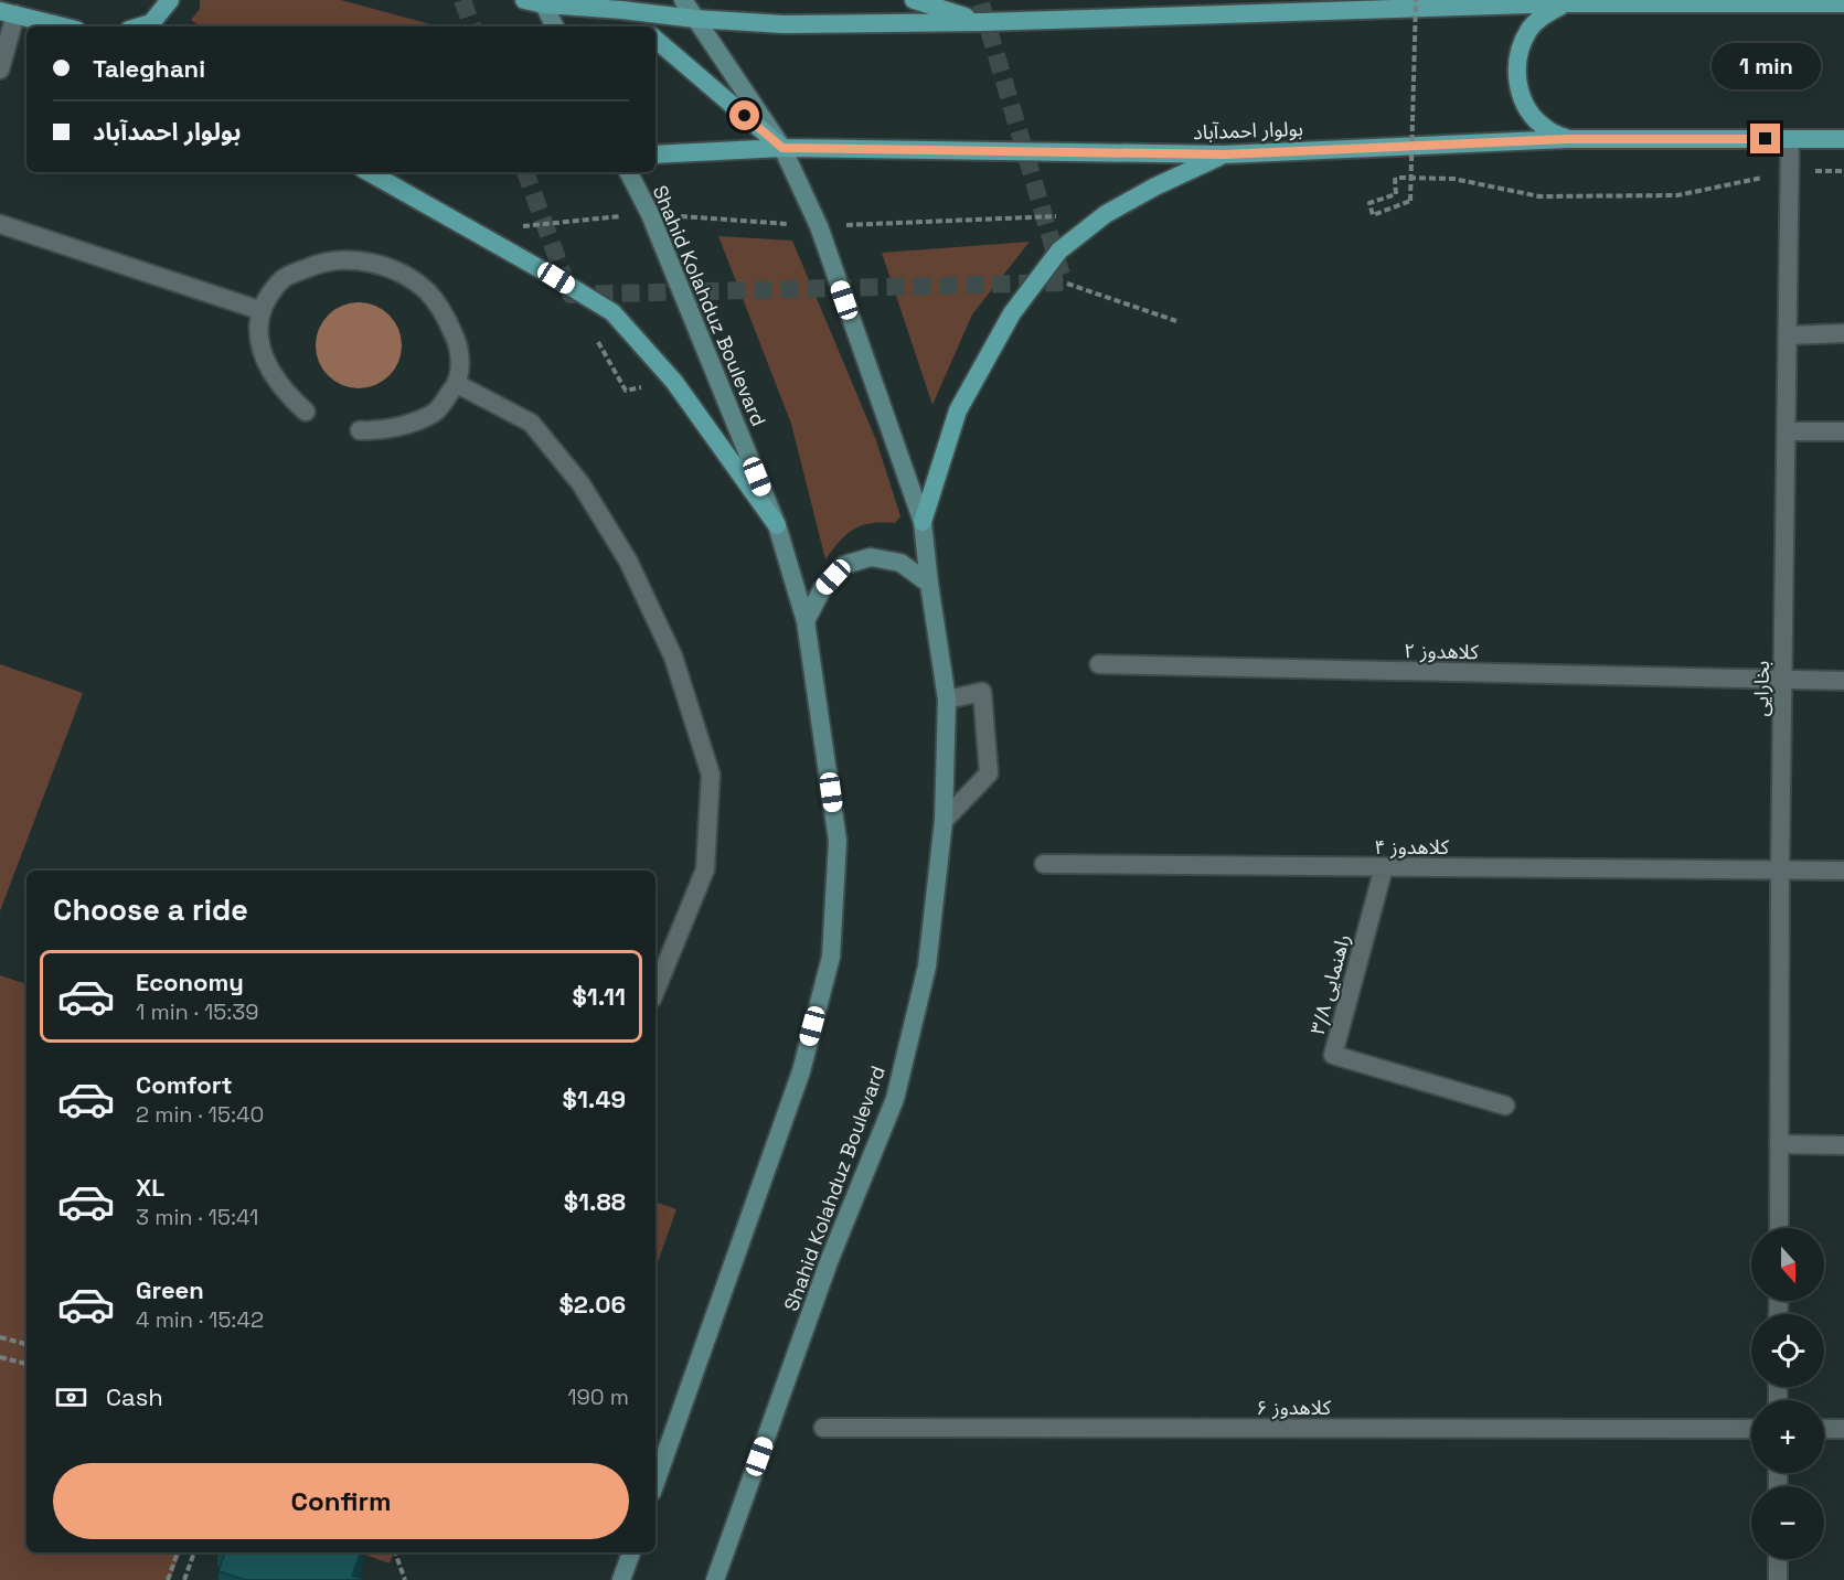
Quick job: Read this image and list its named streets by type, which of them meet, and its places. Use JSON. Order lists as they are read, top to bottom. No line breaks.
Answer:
{"streets":{"main road":["بولوار احمدآباد","Shahid Kolahduz Boulevard"],"street":["کلاهدوز ۲","بخارایی","کلاهدوز ۴","راهنمایی ۳/۸","کلاهدوز ۶"]},"crossings":[["بولوار احمدآباد","Shahid Kolahduz Boulevard"],["بولوار احمدآباد","بخارایی"],["کلاهدوز ۲","بخارایی"],["بخارایی","کلاهدوز ۴"],["کلاهدوز ۴","راهنمایی ۳/۸"]],"north":"bottom","page":{"banner":["Taleghani","بولوار احمدآباد"],"bubble":"1 min","heading":"Choose a ride","list":[{"name":"Economy","note":"1 min · 15:39","value":"$1.11"},{"name":"Comfort","note":"2 min · 15:40","value":"$1.49"},{"name":"XL","note":"3 min · 15:41","value":"$1.88"},{"name":"Green","note":"4 min · 15:42","value":"$2.06"}],"map_buttons":["+","−"],"pay":["Cash","190 m"],"buttons":"Confirm"}}
